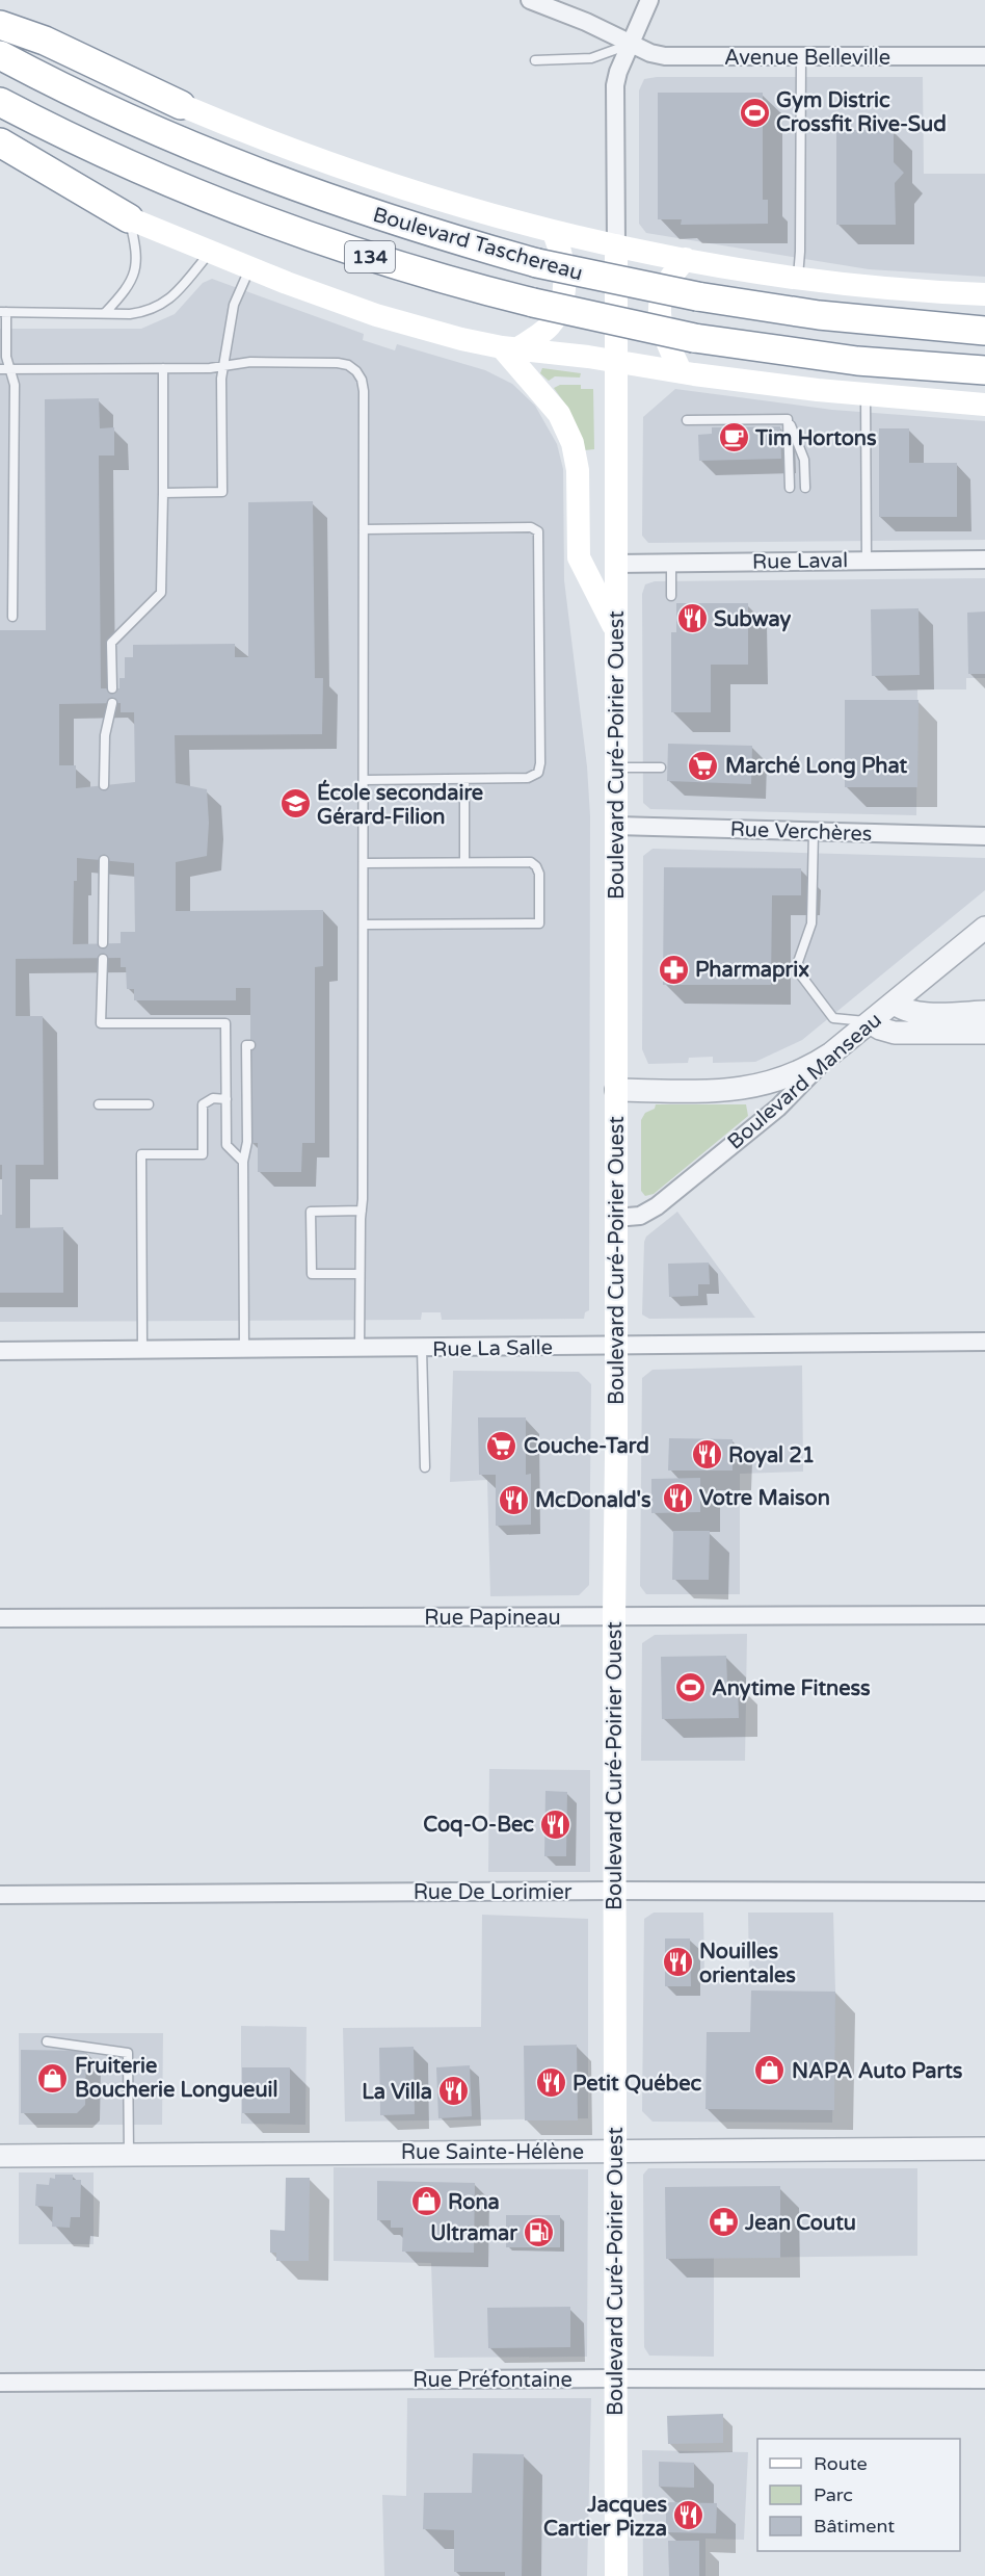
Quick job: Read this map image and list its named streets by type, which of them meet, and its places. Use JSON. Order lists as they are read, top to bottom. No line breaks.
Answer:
{"streets":{"highway":["Boulevard Taschereau","134"],"main road":["Boulevard Curé-Poirier Ouest"],"street":["Avenue Belleville","Rue Laval","Rue Verchères","Boulevard Manseau","Rue La Salle","Rue Papineau","Rue De Lorimier","Rue Sainte-Hélène","Rue Préfontaine"]},"crossings":[["Boulevard Taschereau","Boulevard Curé-Poirier Ouest"],["Rue Laval","Boulevard Curé-Poirier Ouest"],["Boulevard Curé-Poirier Ouest","Rue Verchères"],["Boulevard Curé-Poirier Ouest","Boulevard Manseau"],["Boulevard Curé-Poirier Ouest","Rue La Salle"],["Boulevard Curé-Poirier Ouest","Rue Papineau"],["Boulevard Curé-Poirier Ouest","Rue De Lorimier"],["Boulevard Curé-Poirier Ouest","Rue Sainte-Hélène"],["Boulevard Curé-Poirier Ouest","Rue Préfontaine"]],"places":{"sports":["Gym Distric Crossfit Rive-Sud","Anytime Fitness"],"cafe":["Tim Hortons"],"restaurant":["Subway","Royal 21","Votre Maison","McDonald's","Coq-O-Bec","Nouilles orientales","Petit Québec","La Villa","Jacques Cartier Pizza"],"supermarket":["Marché Long Phat","Couche-Tard"],"school or university":["École secondaire Gérard-Filion"],"pharmacy":["Pharmaprix","Jean Coutu"],"shop":["NAPA Auto Parts","Fruiterie Boucherie Longueuil","Rona"],"fuel station":["Ultramar"]},"legend":["Route","Parc","Bâtiment"]}
